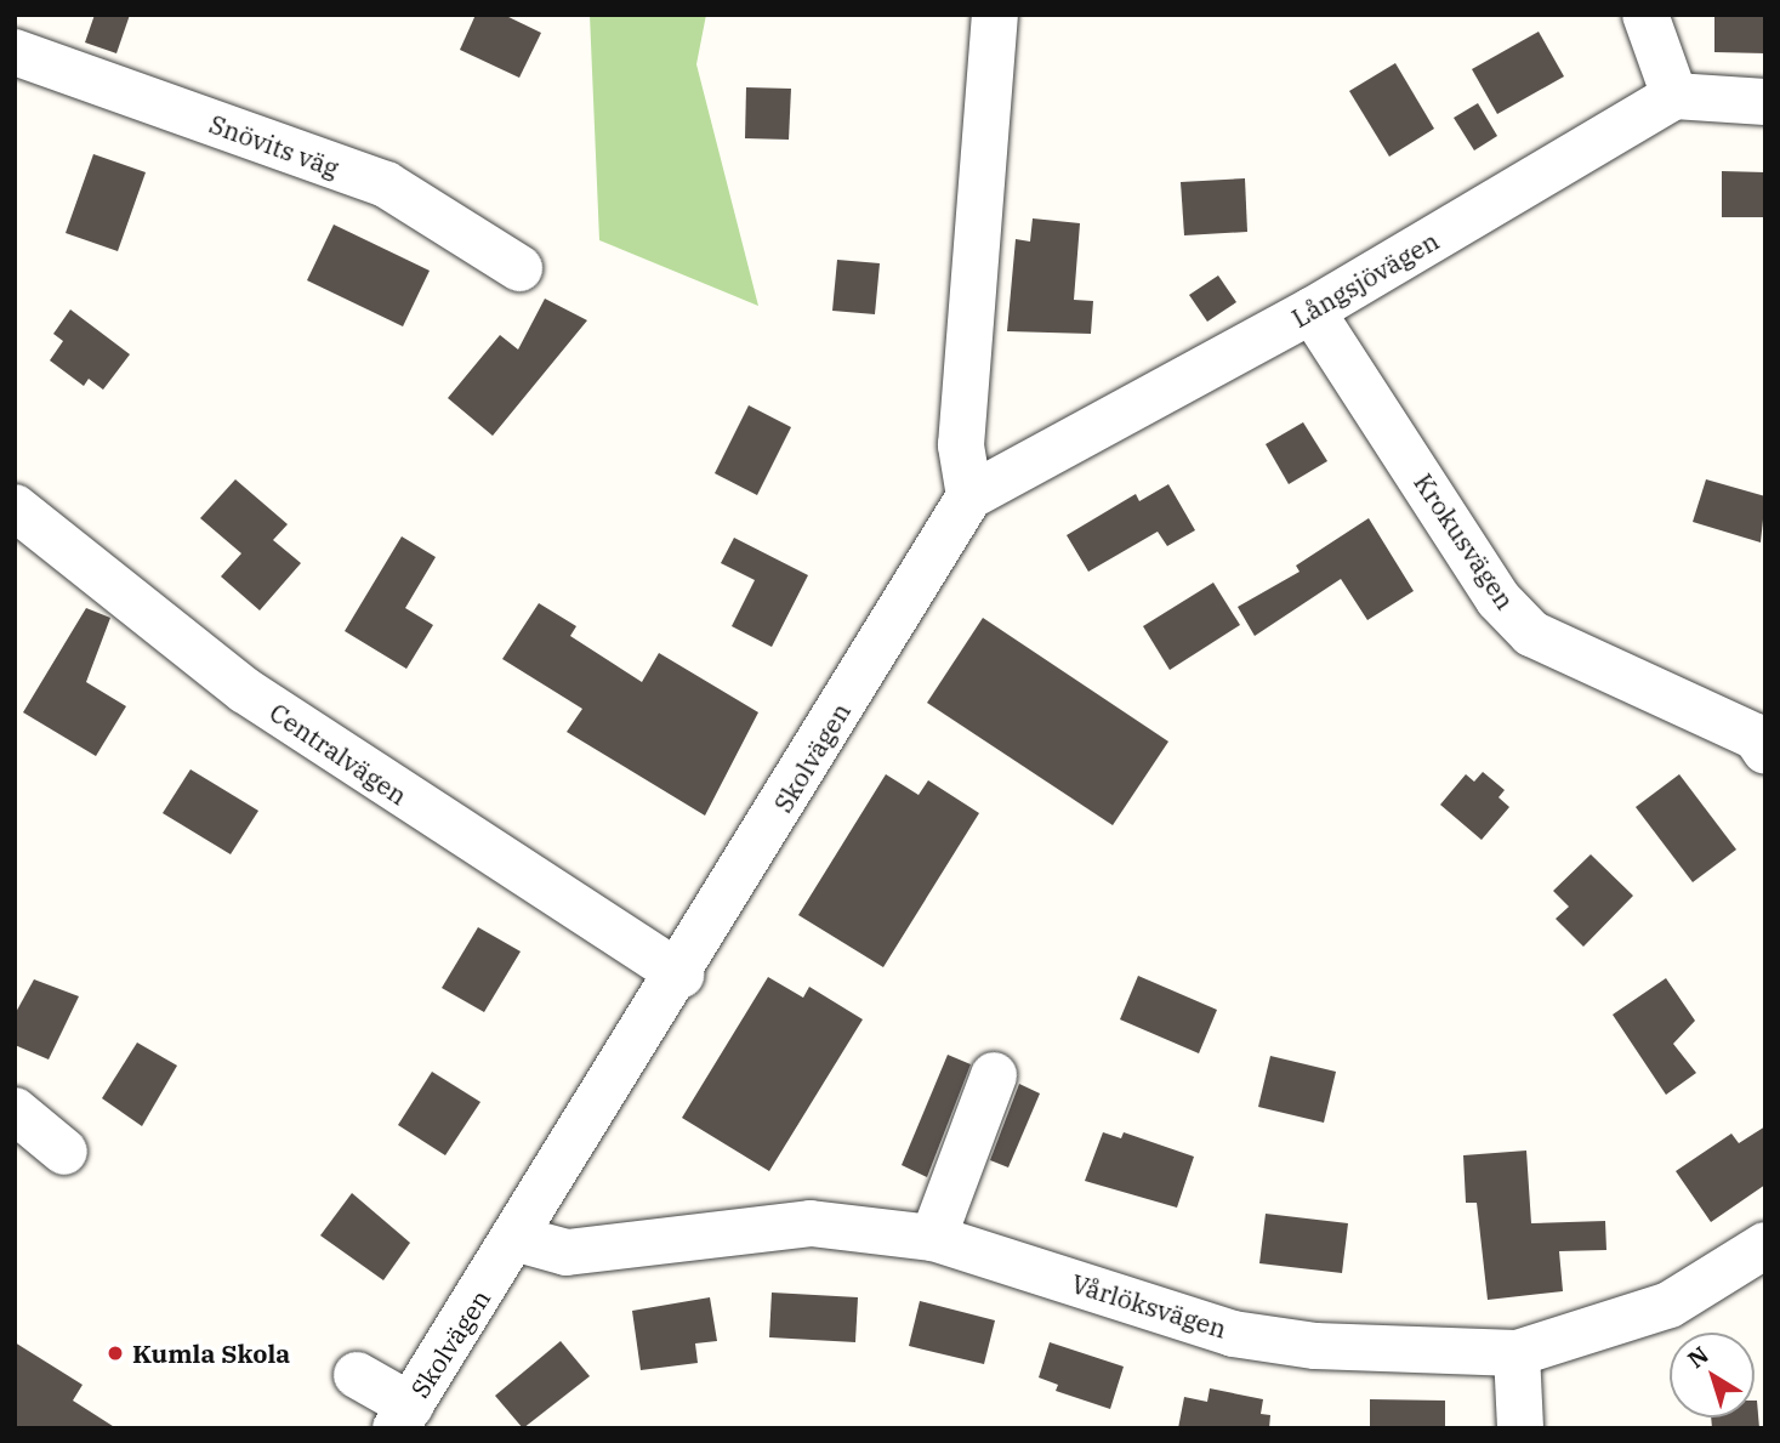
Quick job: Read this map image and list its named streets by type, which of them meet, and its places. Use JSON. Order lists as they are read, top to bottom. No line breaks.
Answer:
{"streets":{"street":["Snövits väg","Långsjövägen","Krokusvägen","Centralvägen","Skolvägen","Vårlöksvägen"]},"crossings":[["Långsjövägen","Krokusvägen"],["Långsjövägen","Skolvägen"],["Centralvägen","Skolvägen"],["Skolvägen","Vårlöksvägen"]],"places":["Kumla Skola"],"north":"top left"}
